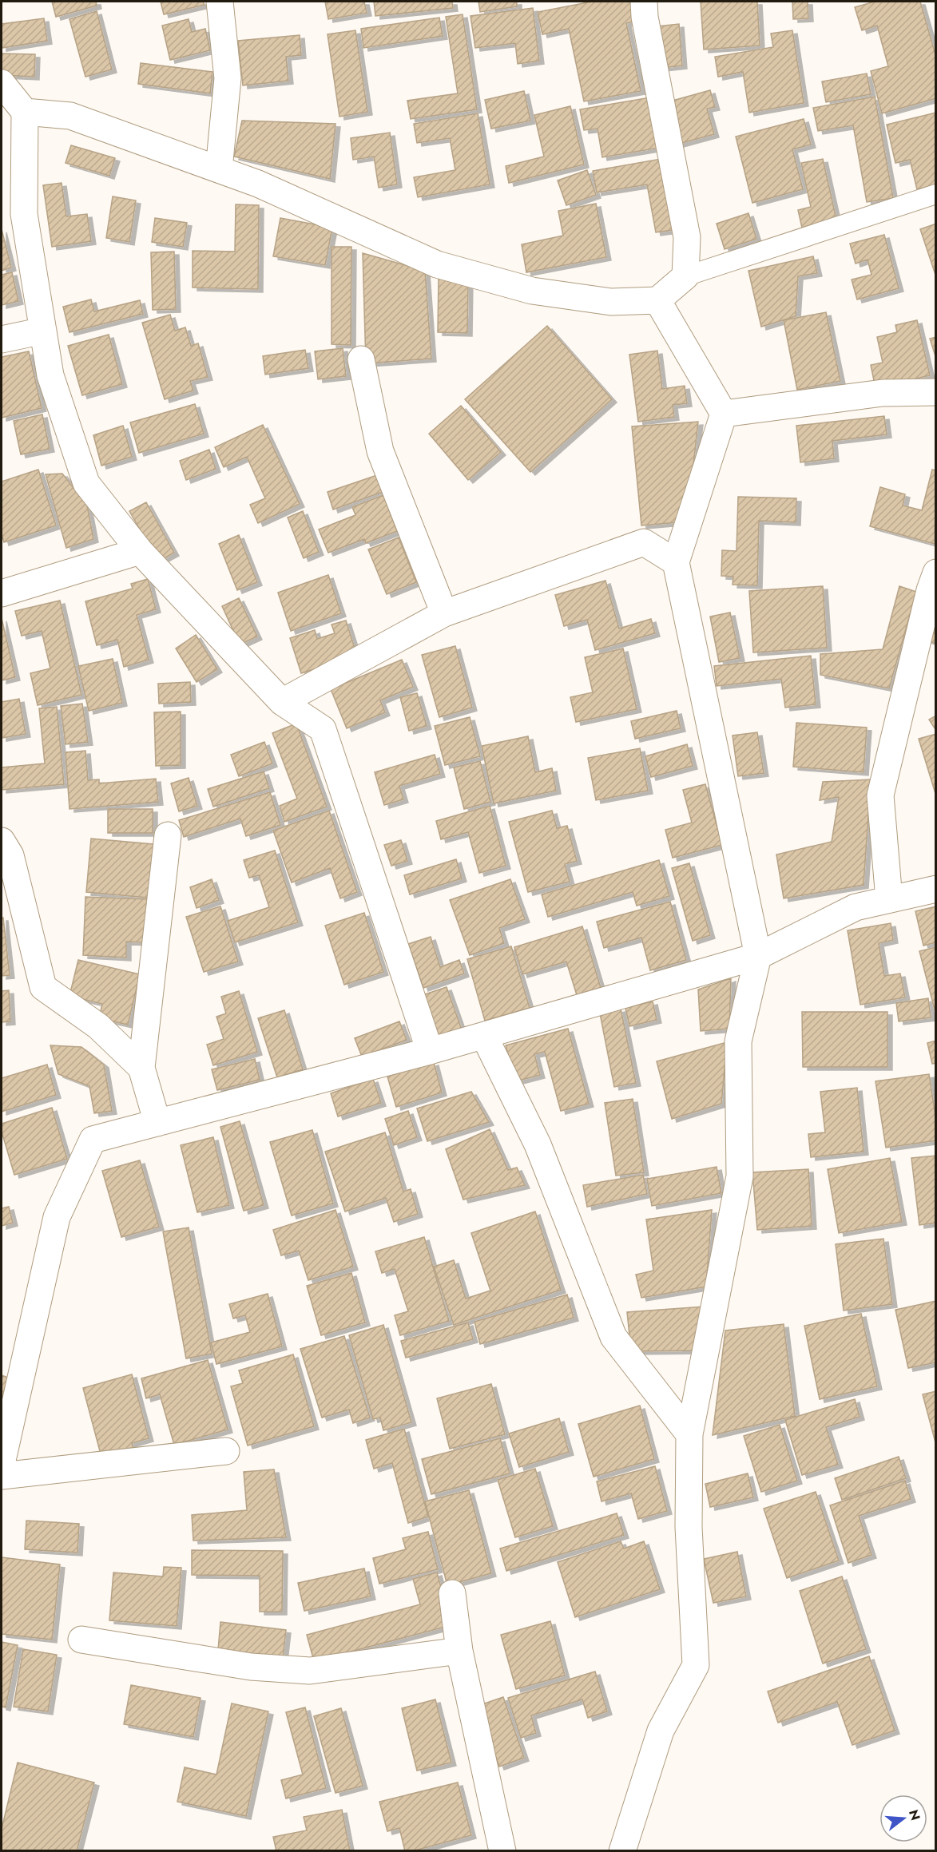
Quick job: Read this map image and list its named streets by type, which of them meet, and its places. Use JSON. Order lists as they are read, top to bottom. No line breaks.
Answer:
{"north":"right"}
